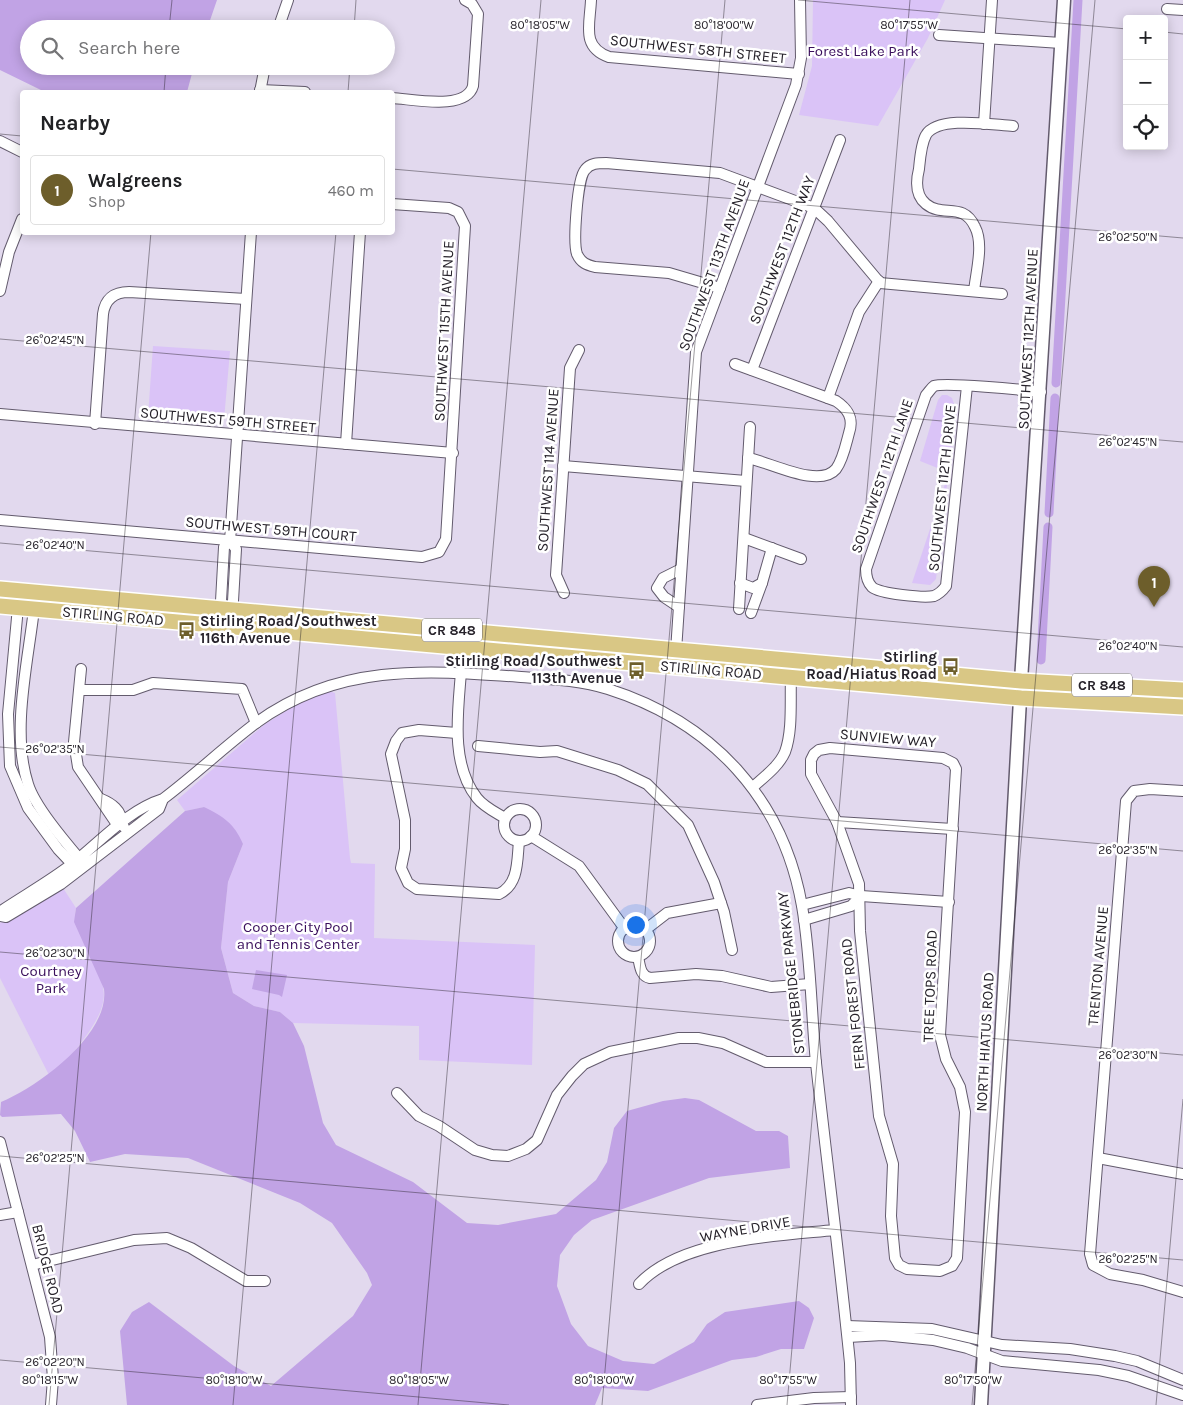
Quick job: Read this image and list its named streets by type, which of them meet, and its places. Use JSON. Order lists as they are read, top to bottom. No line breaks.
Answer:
{"streets":{"main road":["STIRLING ROAD","CR 848"],"street":["SOUTHWEST 58TH STREET","SOUTHWEST 112TH WAY","SOUTHWEST 113TH AVENUE","SOUTHWEST 115TH AVENUE","SOUTHWEST 112TH AVENUE","SOUTHWEST 59TH STREET","SOUTHWEST 114 AVENUE","SOUTHWEST 112TH LANE","SOUTHWEST 112TH DRIVE","SOUTHWEST 59TH COURT","SUNVIEW WAY","TRENTON AVENUE","STONEBRIDGE PARKWAY","TREE TOPS ROAD","FERN FOREST ROAD","NORTH HIATUS ROAD","WAYNE DRIVE","BRIDGE ROAD"]},"crossings":[["SOUTHWEST 58TH STREET","SOUTHWEST 113TH AVENUE"],["SOUTHWEST 113TH AVENUE","STIRLING ROAD"],["SOUTHWEST 115TH AVENUE","SOUTHWEST 59TH STREET"],["SOUTHWEST 115TH AVENUE","SOUTHWEST 59TH COURT"],["SOUTHWEST 112TH AVENUE","STIRLING ROAD"],["SOUTHWEST 112TH AVENUE","NORTH HIATUS ROAD"],["SOUTHWEST 59TH STREET","SOUTHWEST 59TH COURT"],["SOUTHWEST 112TH LANE","SOUTHWEST 112TH DRIVE"],["STIRLING ROAD","NORTH HIATUS ROAD"],["SUNVIEW WAY","TREE TOPS ROAD"],["SUNVIEW WAY","FERN FOREST ROAD"],["STONEBRIDGE PARKWAY","WAYNE DRIVE"],["TREE TOPS ROAD","FERN FOREST ROAD"]],"parks":["Forest Lake Park","Cooper City Pool and Tennis Center","Courtney Park"],"places":{"bus stop":["Stirling Road/Southwest 116th Avenue","Stirling Road/Hiatus Road","Stirling Road/Southwest 113th Avenue"]},"page":{"map_buttons":["+","−"],"search":"Search here","heading":"Nearby","list":[{"mark":"1","name":"Walgreens","note":"Shop","value":"460 m"}],"pins":"1"},"coordinates":["80°18'05\"W","80°18'00\"W","80°17'55\"W","26°02'50\"N","26°02'45\"N","26°02'40\"N","26°02'35\"N","26°02'30\"N","26°02'25\"N","26°02'20\"N","80°18'15\"W","80°18'10\"W","80°17'50\"W"]}
